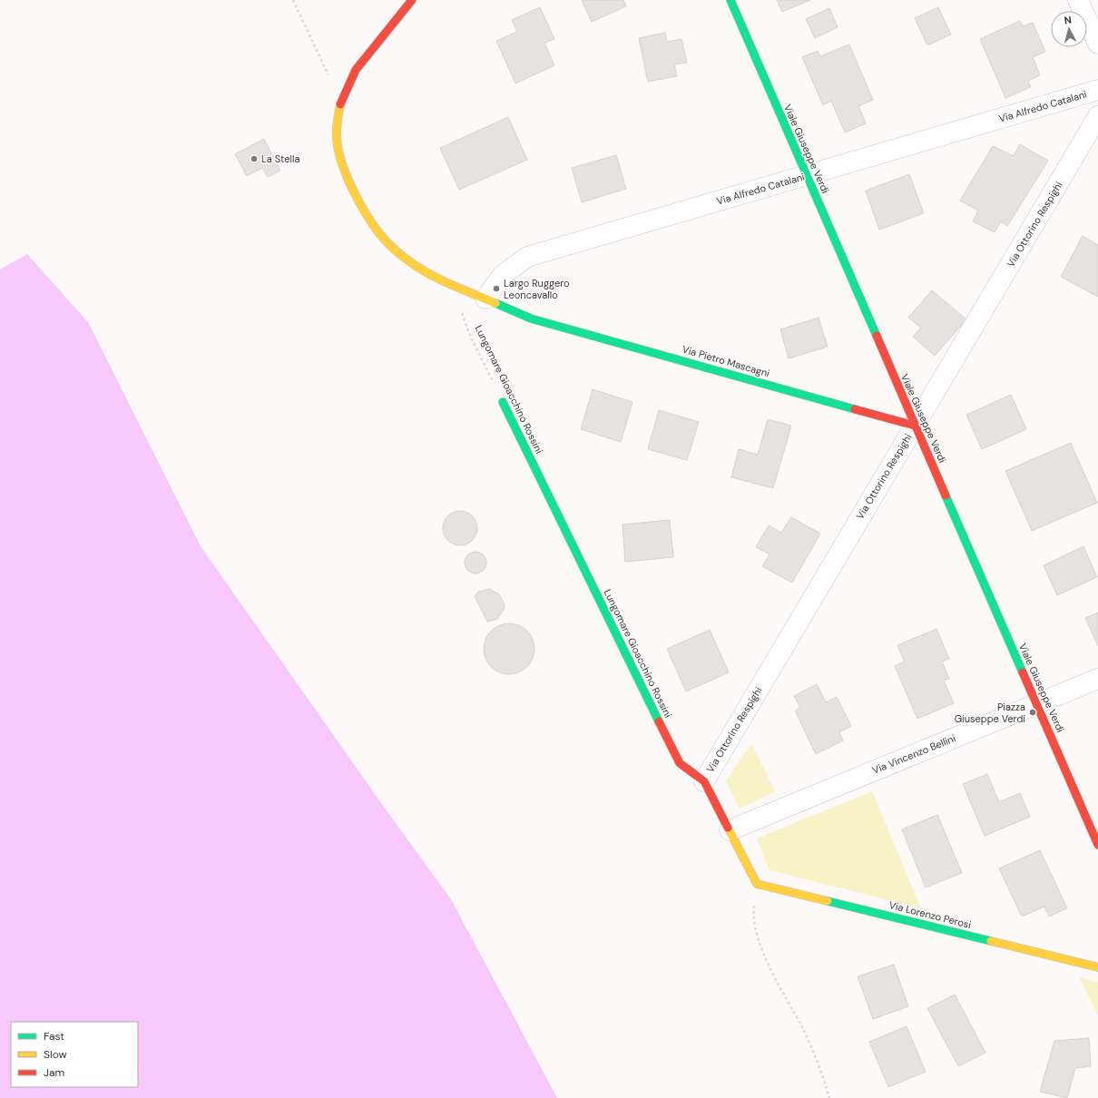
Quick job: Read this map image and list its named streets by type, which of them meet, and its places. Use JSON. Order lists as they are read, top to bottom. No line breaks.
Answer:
{"streets":{"street":["Via Alfredo Catalani","Viale Giuseppe Verdi","Via Ottorino Respighi","Via Pietro Mascagni","Lungomare Gioacchino Rossini","Via Vincenzo Bellini","Via Lorenzo Perosi"]},"crossings":[["Via Alfredo Catalani","Viale Giuseppe Verdi"],["Via Alfredo Catalani","Via Pietro Mascagni"],["Viale Giuseppe Verdi","Via Ottorino Respighi"],["Viale Giuseppe Verdi","Via Pietro Mascagni"],["Viale Giuseppe Verdi","Via Vincenzo Bellini"],["Via Ottorino Respighi","Via Pietro Mascagni"],["Via Ottorino Respighi","Lungomare Gioacchino Rossini"]],"places":["La Stella","Largo Ruggero Leoncavallo","Piazza Giuseppe Verdi"],"legend":["Fast","Slow","Jam"],"north":"top"}
